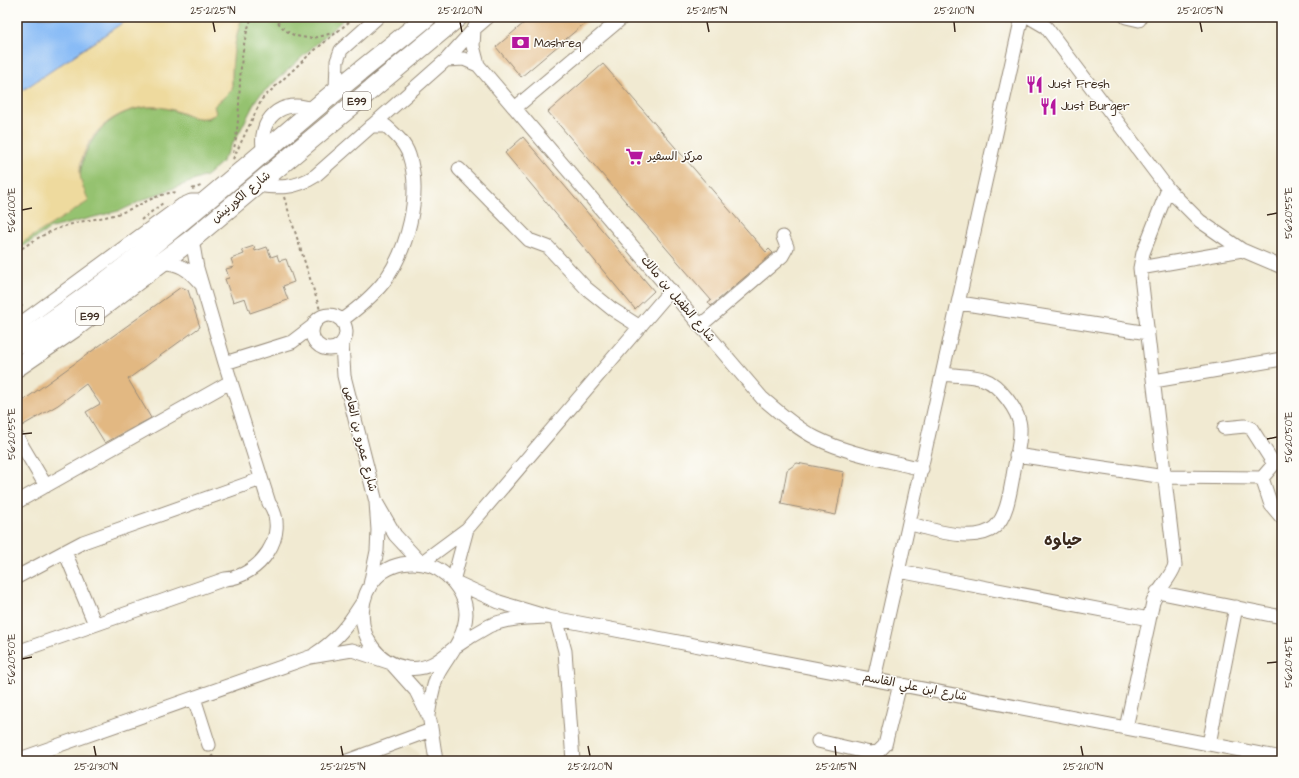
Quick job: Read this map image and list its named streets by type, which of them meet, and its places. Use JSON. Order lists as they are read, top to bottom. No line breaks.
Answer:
{"streets":{"highway":["E99","شارع الكورنيش"],"street":["شارع الطفيل بن مالك","شارع عمرو بن العاص","شارع ابن علي القاسم"]},"crossings":[["شارع عمرو بن العاص","شارع ابن علي القاسم"]],"districts":["حياوه"],"places":{"bank":["Mashreq"],"restaurant":["Just Fresh","Just Burger"],"supermarket":["مركز السفير"]},"coordinates":["25°21'25\"N","25°21'20\"N","25°21'15\"N","25°21'10\"N","25°21'05\"N","56°21'00\"E","56°20'55\"E","56°20'50\"E","56°20'45\"E","25°21'30\"N"]}
